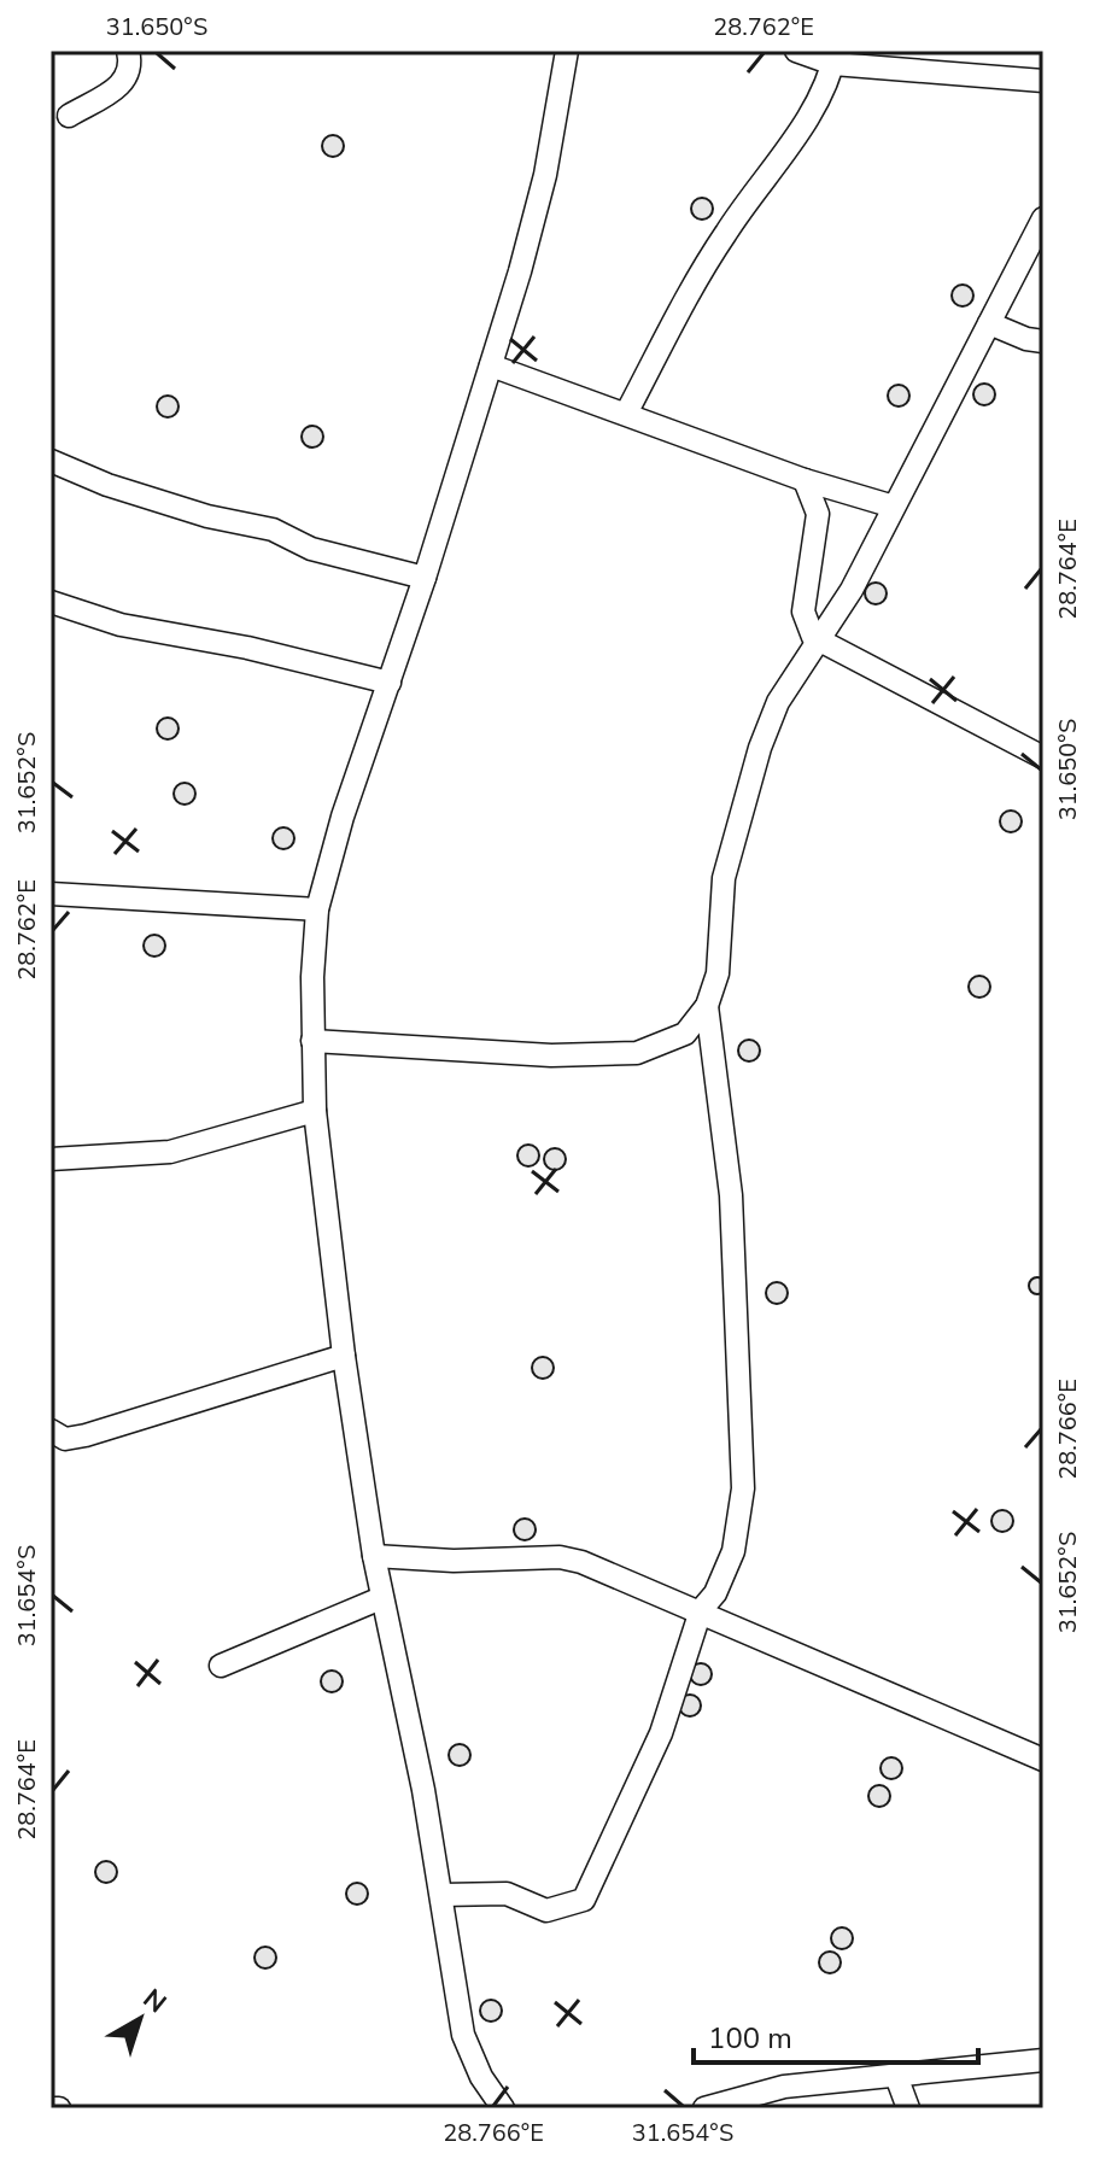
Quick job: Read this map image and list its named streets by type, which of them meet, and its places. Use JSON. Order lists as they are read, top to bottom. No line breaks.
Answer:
{"scale_bar":"100 m","north":"top right","coordinates":["31.650°S","28.762°E","28.764°E","31.652°S","28.766°E","31.654°S"]}
